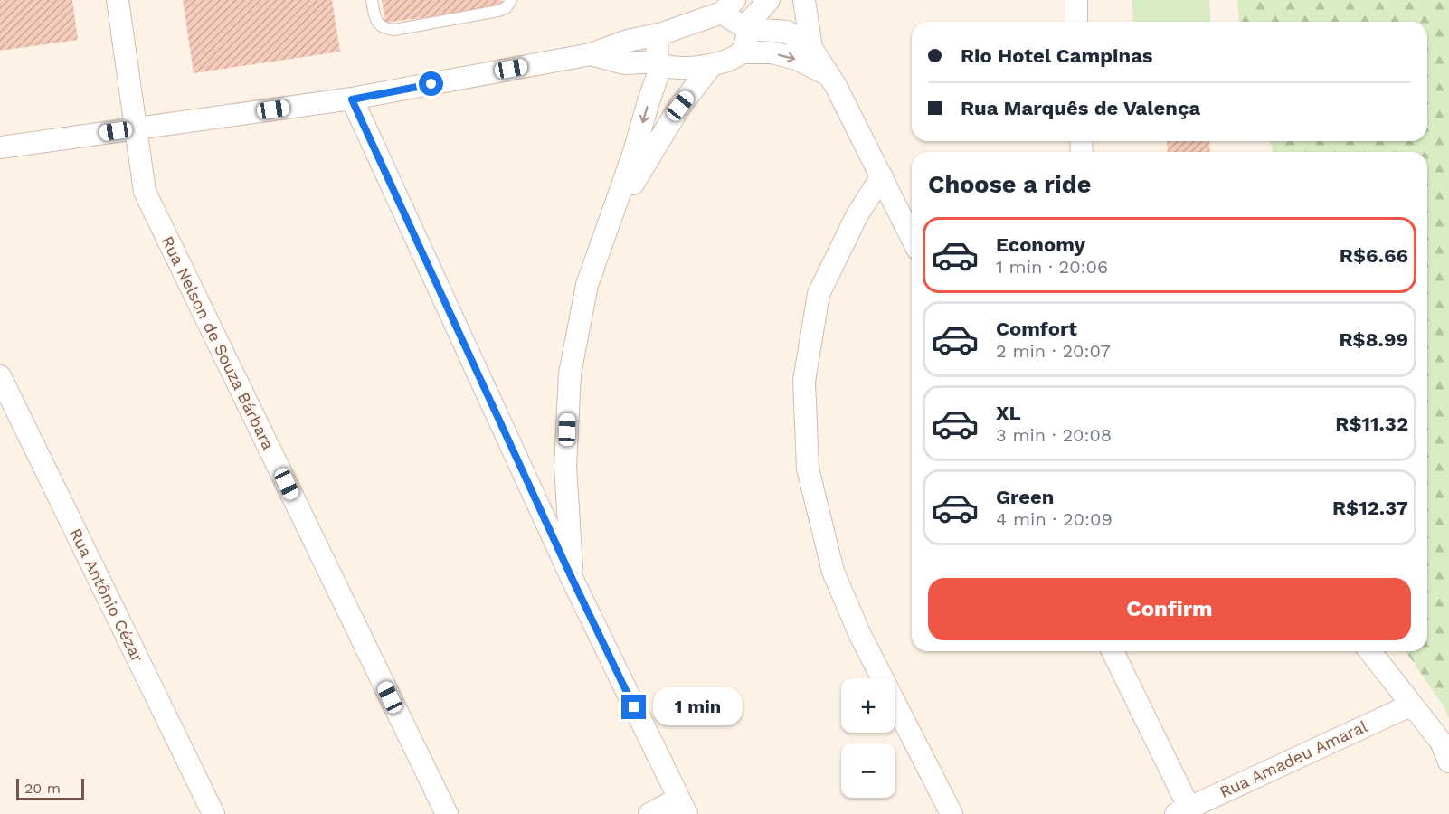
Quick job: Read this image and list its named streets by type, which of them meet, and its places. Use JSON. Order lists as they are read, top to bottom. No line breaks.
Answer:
{"streets":{"street":["Rua Nelson de Souza Bárbara","Rua Antônio Cézar","Rua Amadeu Amaral"]},"scale_bar":"20 m","page":{"banner":["Rio Hotel Campinas","Rua Marquês de Valença"],"heading":"Choose a ride","list":[{"name":"Economy","note":"1 min · 20:06","value":"R$6.66"},{"name":"Comfort","note":"2 min · 20:07","value":"R$8.99"},{"name":"XL","note":"3 min · 20:08","value":"R$11.32"},{"name":"Green","note":"4 min · 20:09","value":"R$12.37"}],"buttons":"Confirm","map_buttons":["+","−"],"bubble":"1 min","scale":"20 m"}}
